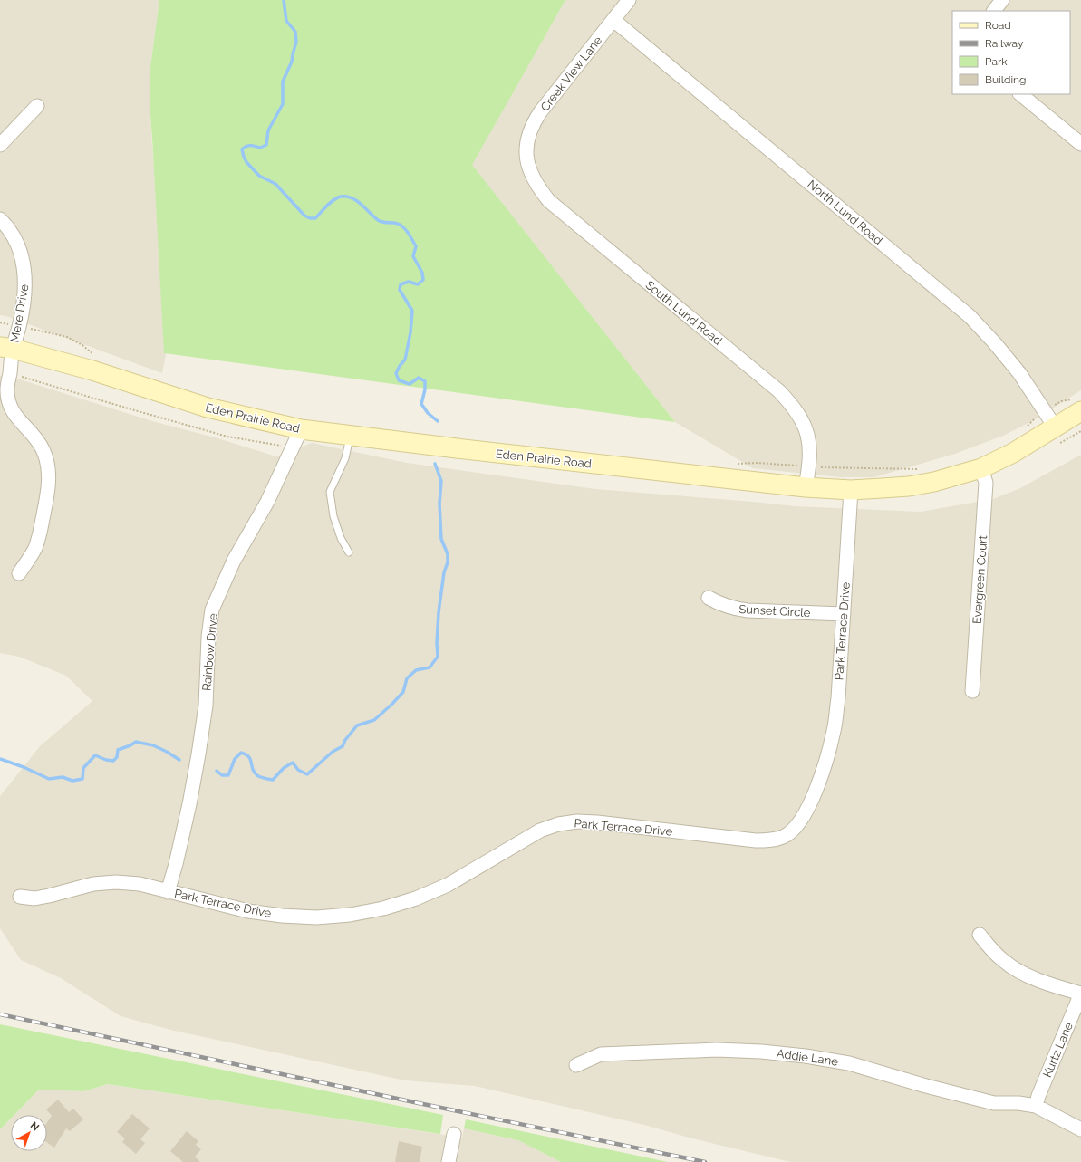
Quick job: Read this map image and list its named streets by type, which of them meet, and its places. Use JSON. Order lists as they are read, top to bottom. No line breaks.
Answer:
{"streets":{"main road":["Eden Prairie Road"],"street":["Creek View Lane","North Lund Road","South Lund Road","Mere Drive","Evergreen Court","Sunset Circle","Park Terrace Drive","Rainbow Drive","Kurtz Lane","Addie Lane"]},"crossings":[["Creek View Lane","North Lund Road"],["Creek View Lane","South Lund Road"],["North Lund Road","Eden Prairie Road"],["South Lund Road","Eden Prairie Road"],["Mere Drive","Eden Prairie Road"],["Eden Prairie Road","Evergreen Court"],["Eden Prairie Road","Park Terrace Drive"],["Eden Prairie Road","Rainbow Drive"],["Sunset Circle","Park Terrace Drive"],["Park Terrace Drive","Rainbow Drive"],["Kurtz Lane","Addie Lane"]],"legend":["Road","Railway","Park","Building"],"north":"top right"}
